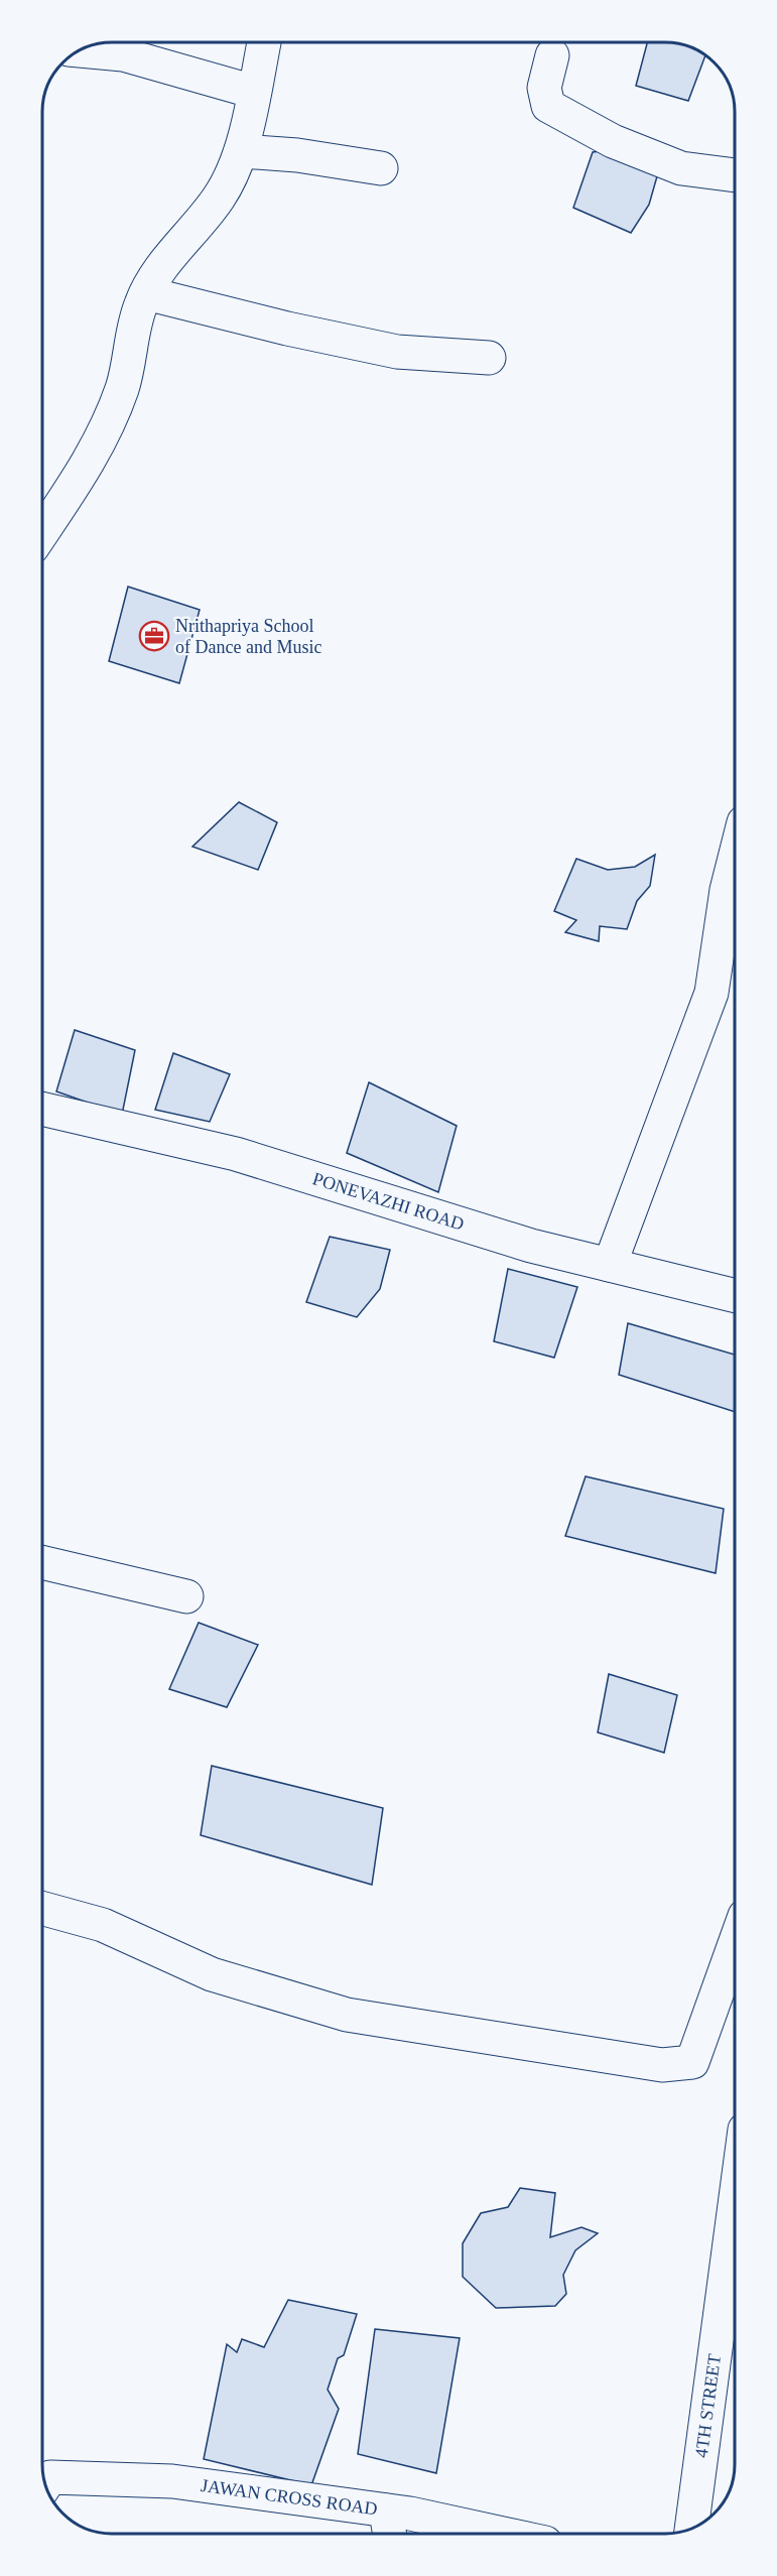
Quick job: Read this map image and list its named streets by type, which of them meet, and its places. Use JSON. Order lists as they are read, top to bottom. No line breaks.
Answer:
{"streets":{"street":["PONEVAZHI ROAD","4TH STREET","JAWAN CROSS ROAD"]},"places":{"office":["Nrithapriya School of Dance and Music"]}}
